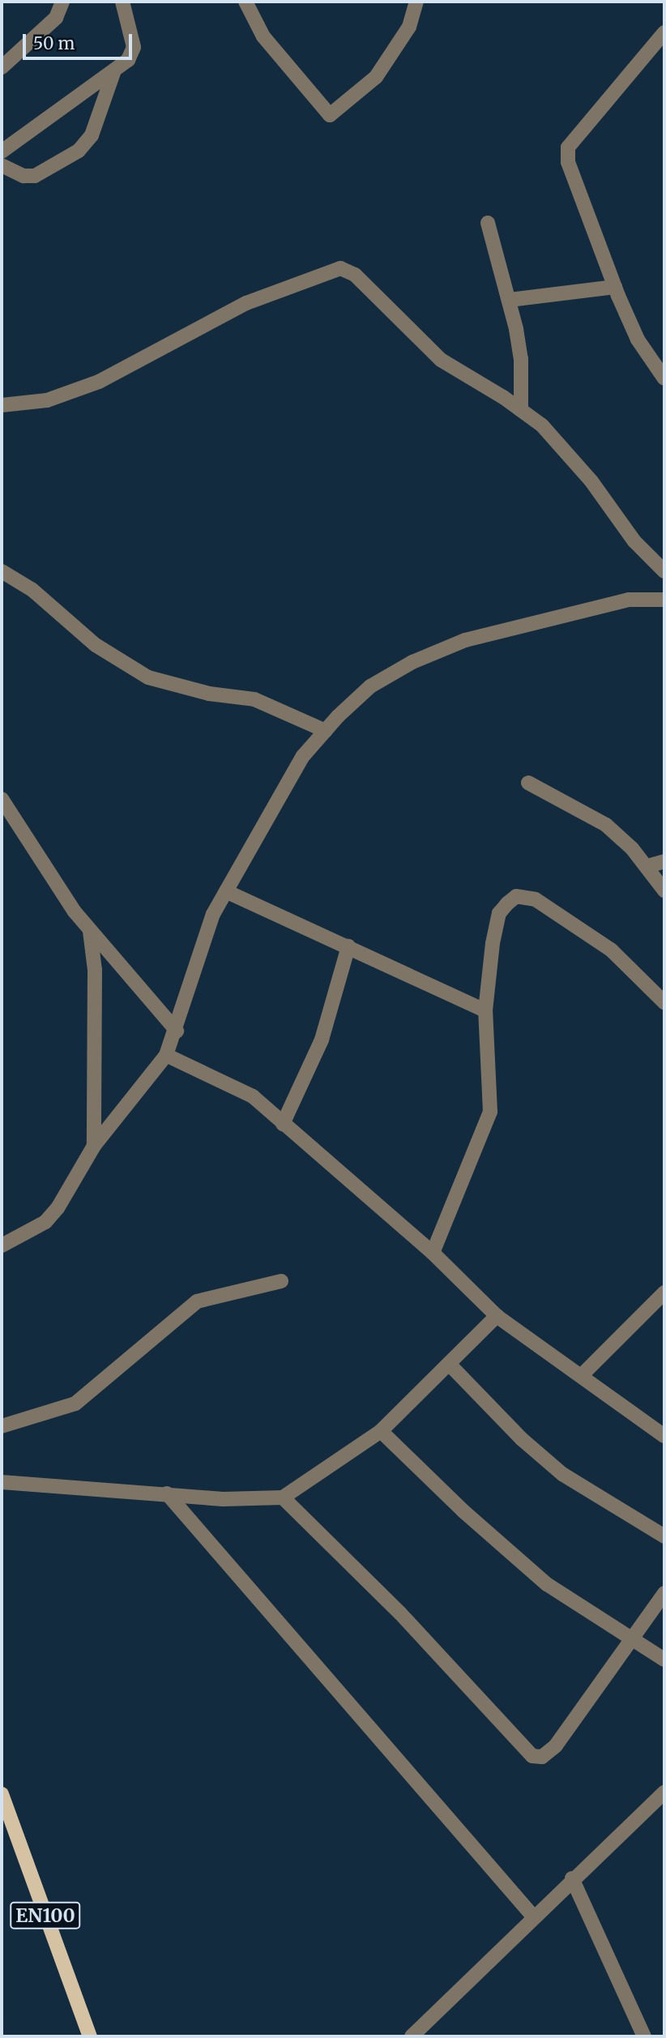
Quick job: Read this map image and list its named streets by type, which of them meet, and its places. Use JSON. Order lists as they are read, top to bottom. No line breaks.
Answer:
{"streets":{"main road":["EN100"]},"scale_bar":"50 m"}
